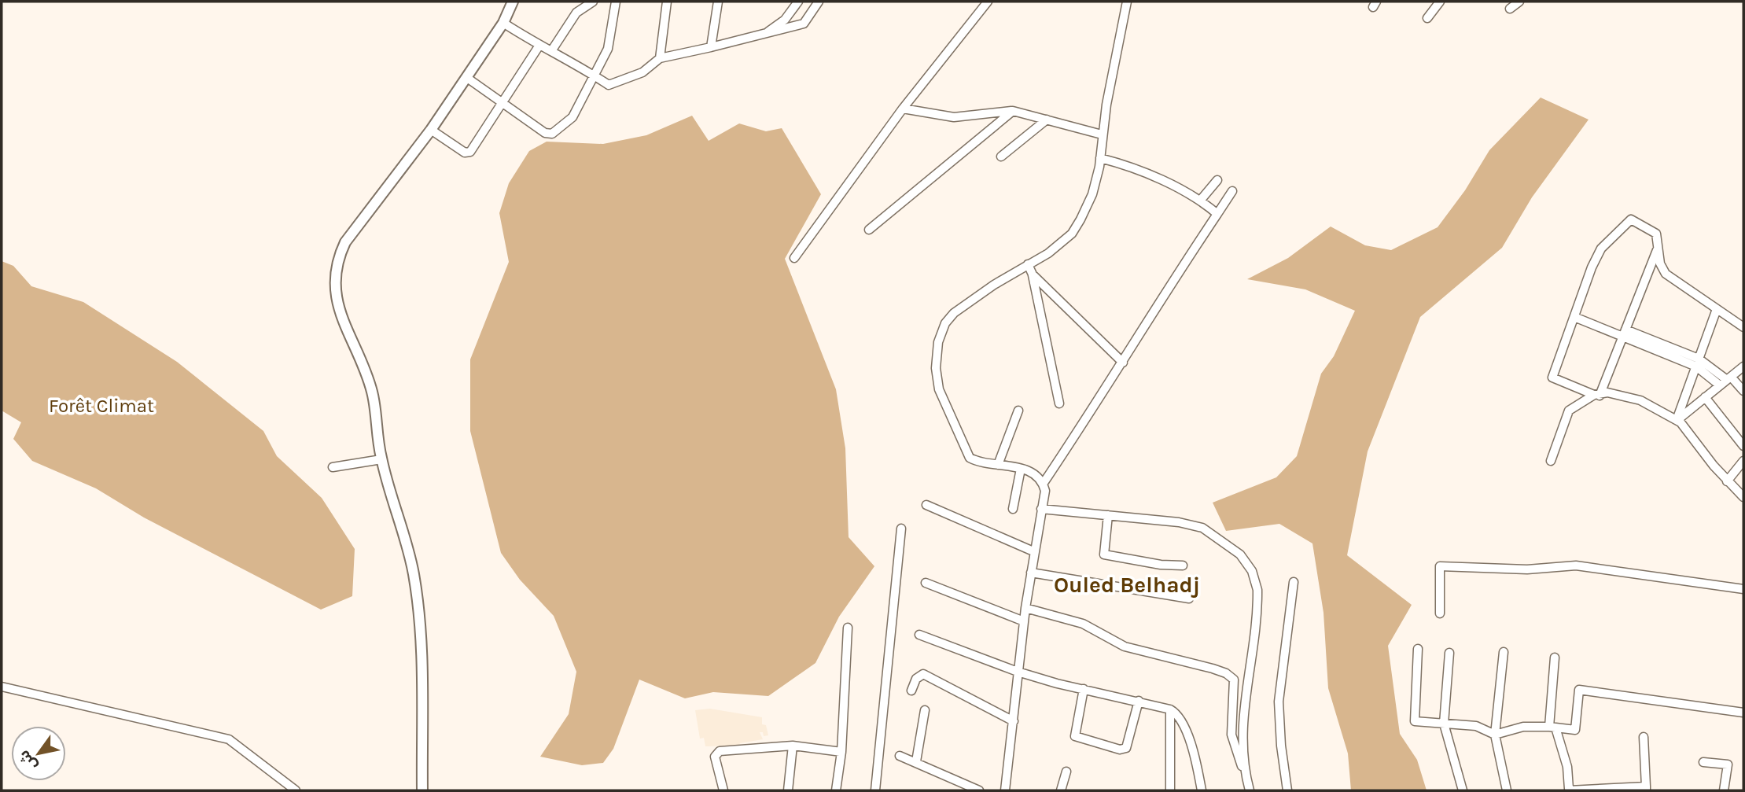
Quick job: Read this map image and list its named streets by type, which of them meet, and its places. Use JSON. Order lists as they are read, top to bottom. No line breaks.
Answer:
{"districts":["Ouled Belhadj"],"parks":["Forêt Climat"],"north":"bottom left"}
